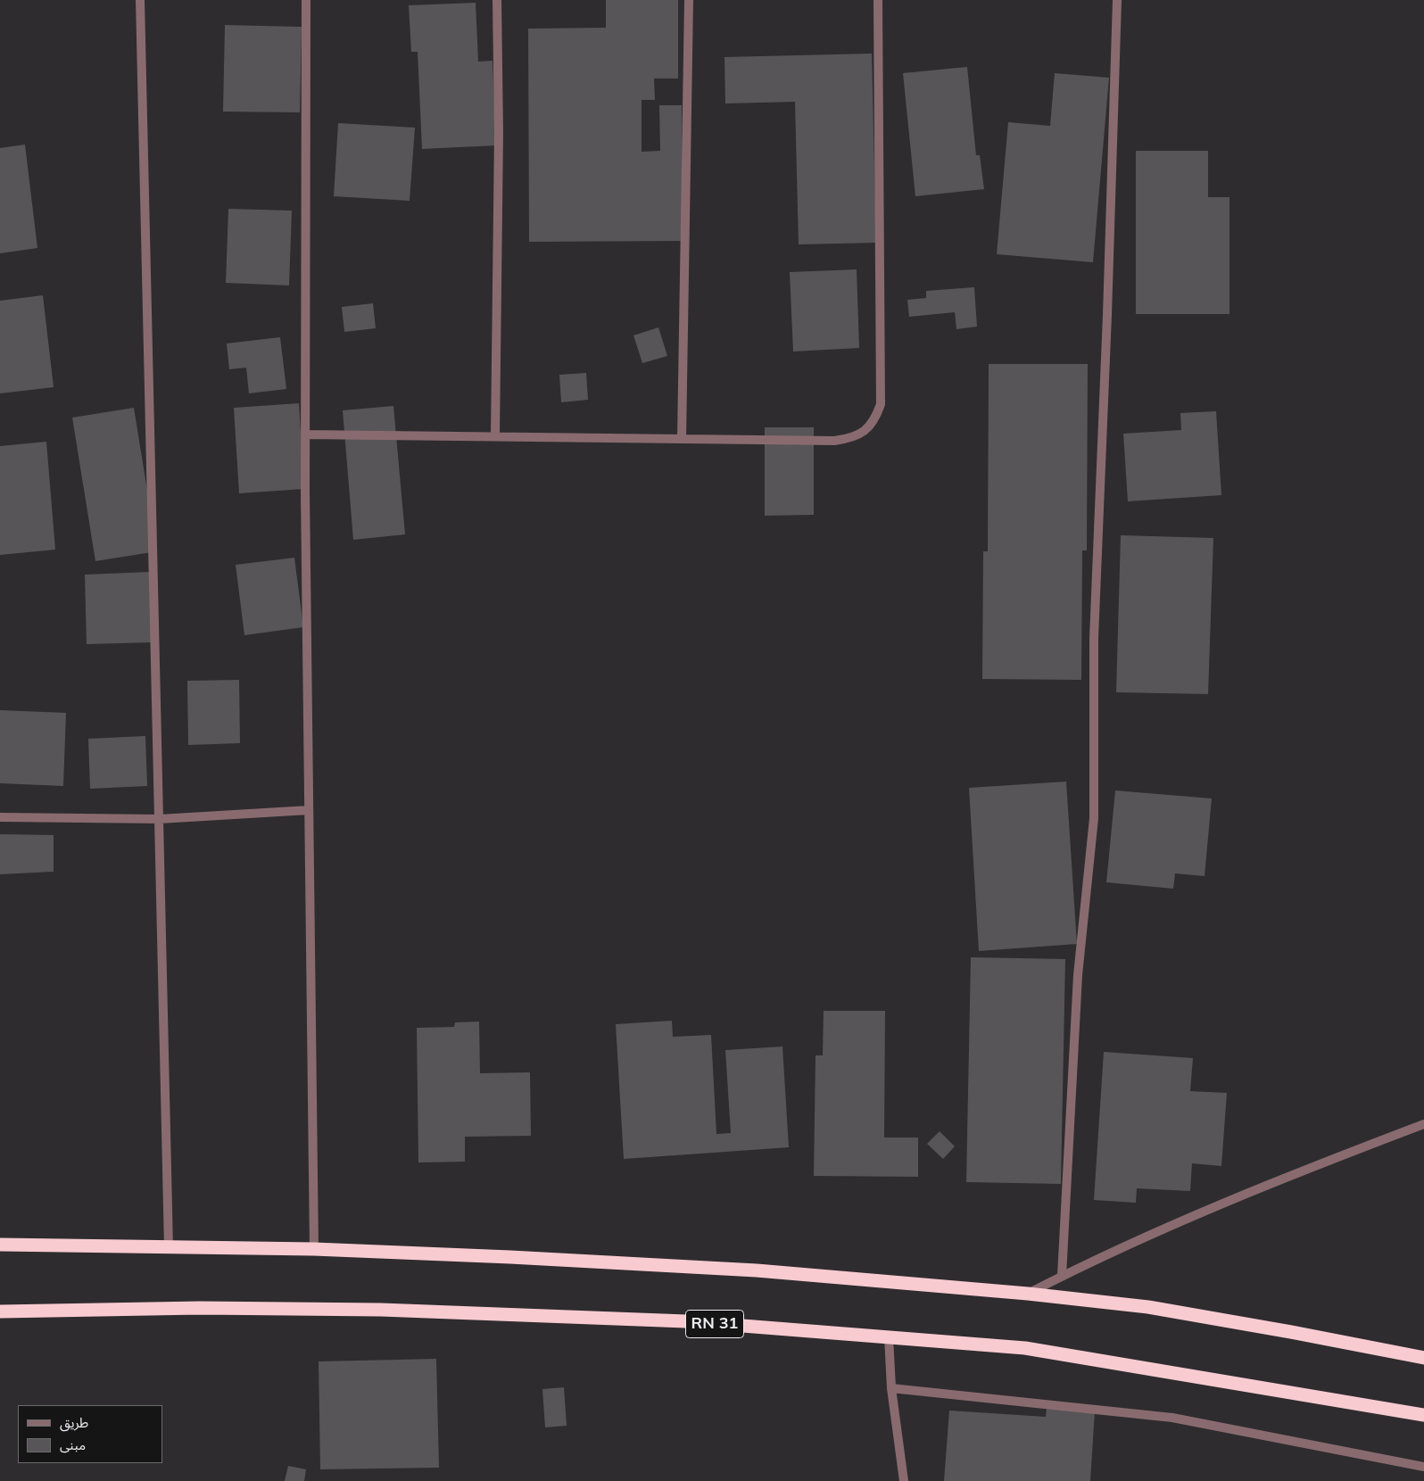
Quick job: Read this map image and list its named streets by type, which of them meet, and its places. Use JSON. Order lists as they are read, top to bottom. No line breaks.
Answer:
{"streets":{"highway":["RN 31"]},"legend":["طريق","مبنى"]}
